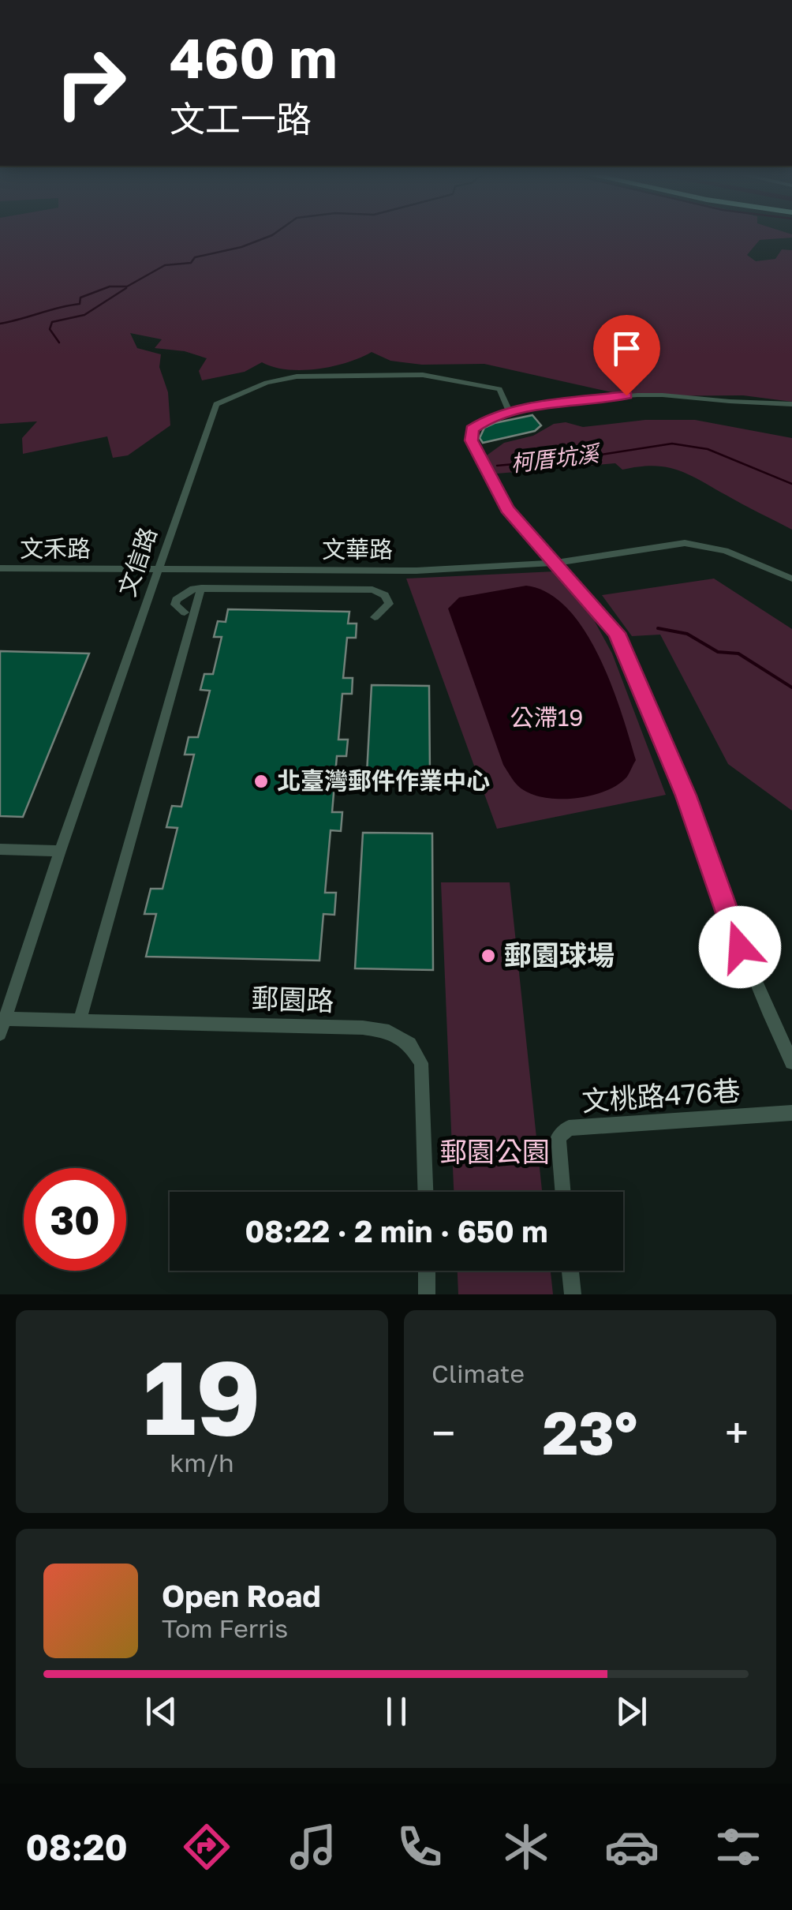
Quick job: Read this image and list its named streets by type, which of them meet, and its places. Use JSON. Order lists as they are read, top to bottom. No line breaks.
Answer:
{"streets":{"street":["文禾路","文華路","文信路","郵園路","文桃路476巷"]},"crossings":[["文禾路","文華路"],["文禾路","文信路"],["文華路","文信路"],["文信路","郵園路"]],"water":["柯厝坑溪"],"parks":["公滯19","郵園公園"],"places":["北臺灣郵件作業中心","郵園球場"],"page":{"turn":["460 m","文工一路"],"limit":"30","trip":"08:22 · 2 min · 650 m","tile":[["19","km/h"],"Climate"],"heat":["−","23°","+"],"song":["Open Road","Tom Ferris"],"tabs":"08:20"}}
